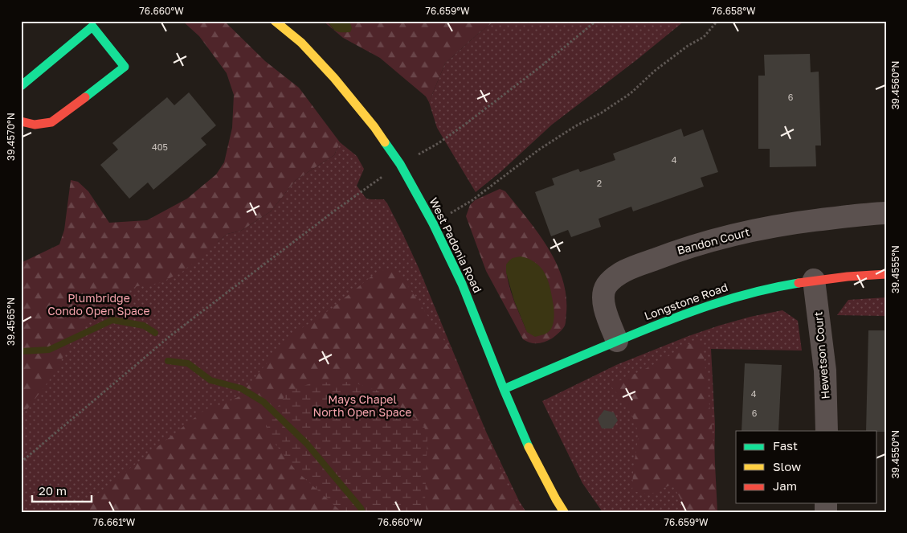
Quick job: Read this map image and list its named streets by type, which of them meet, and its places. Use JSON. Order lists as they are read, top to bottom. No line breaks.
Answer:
{"streets":{"street":["Bandon Court","West Padonia Road","Longstone Road","Hewetson Court"]},"crossings":[["Bandon Court","Longstone Road"],["West Padonia Road","Longstone Road"],["Longstone Road","Hewetson Court"]],"parks":["Plumbridge Condo Open Space","Mays Chapel North Open Space"],"house_numbers":["6","405","4","2","4","6"],"legend":["Fast","Slow","Jam"],"scale_bar":"20 m","coordinates":["76.660°W","76.659°W","76.658°W","39.4560°N","39.4570°N","39.4555°N","39.4565°N","39.4550°N","76.661°W"]}
